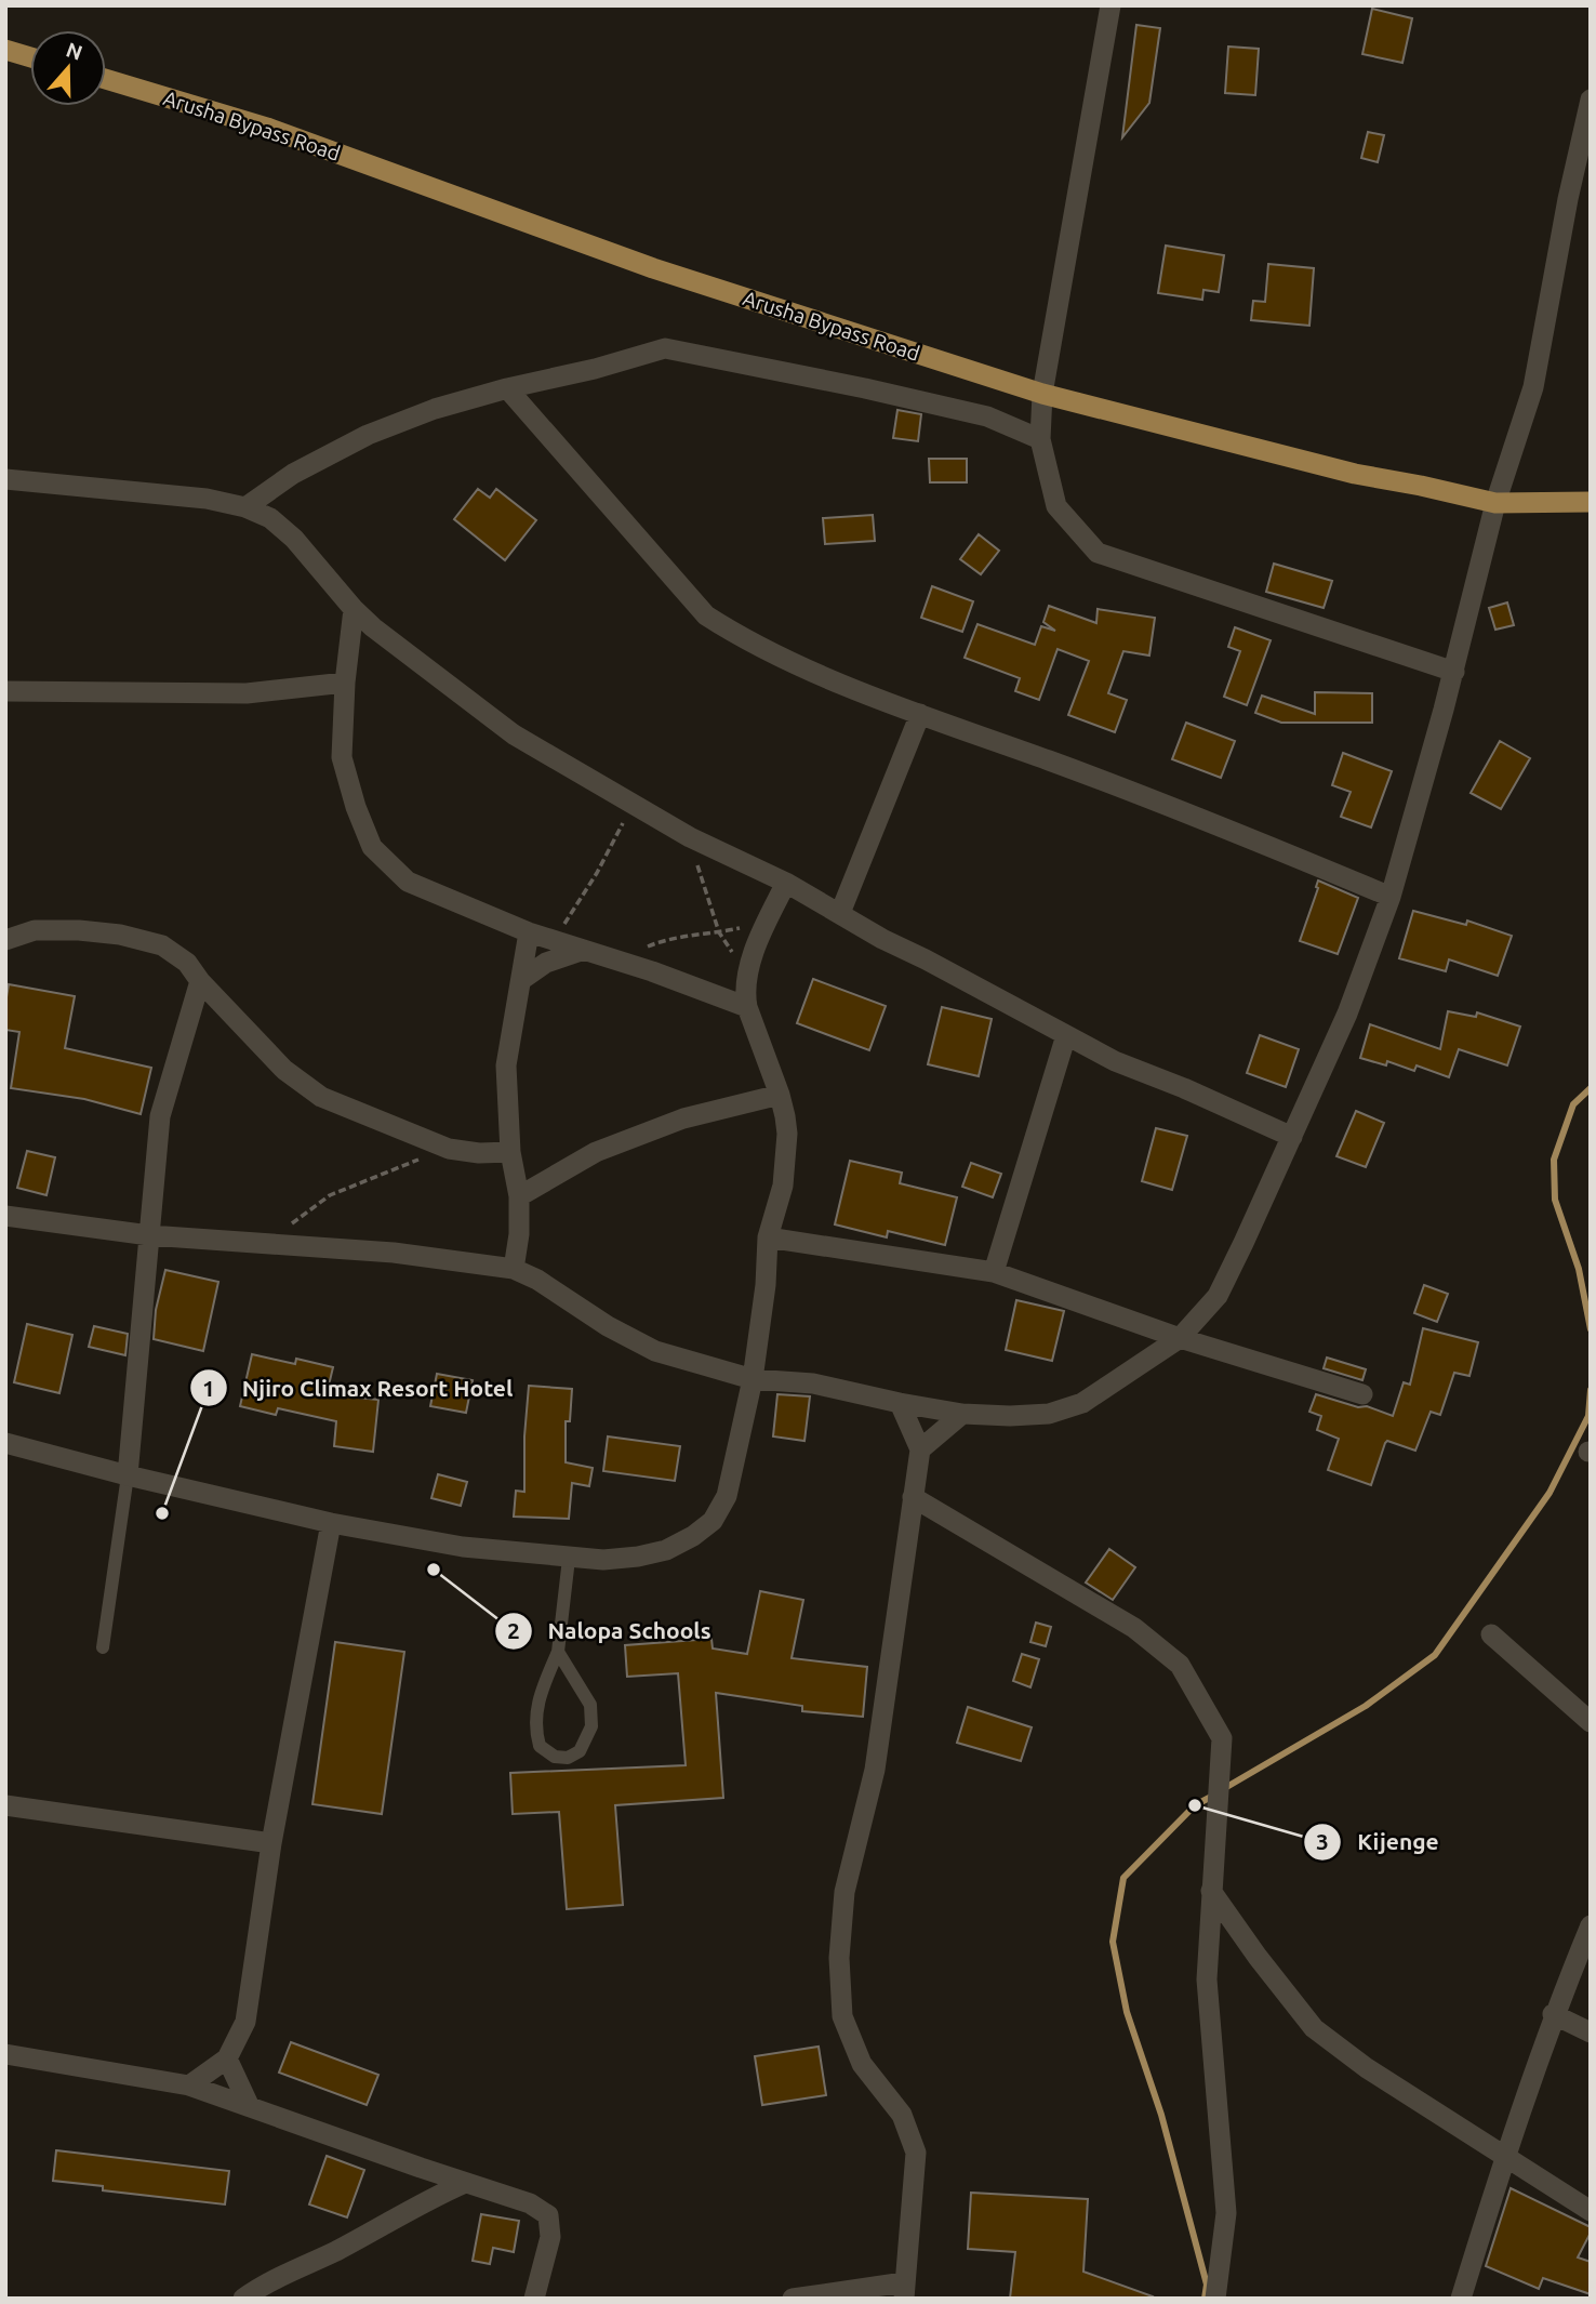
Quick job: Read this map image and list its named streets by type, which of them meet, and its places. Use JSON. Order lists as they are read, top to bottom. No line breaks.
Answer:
{"streets":{"main road":["Arusha Bypass Road"]},"places":["Njiro Climax Resort Hotel","Nalopa Schools","Kijenge"],"north":"top"}
